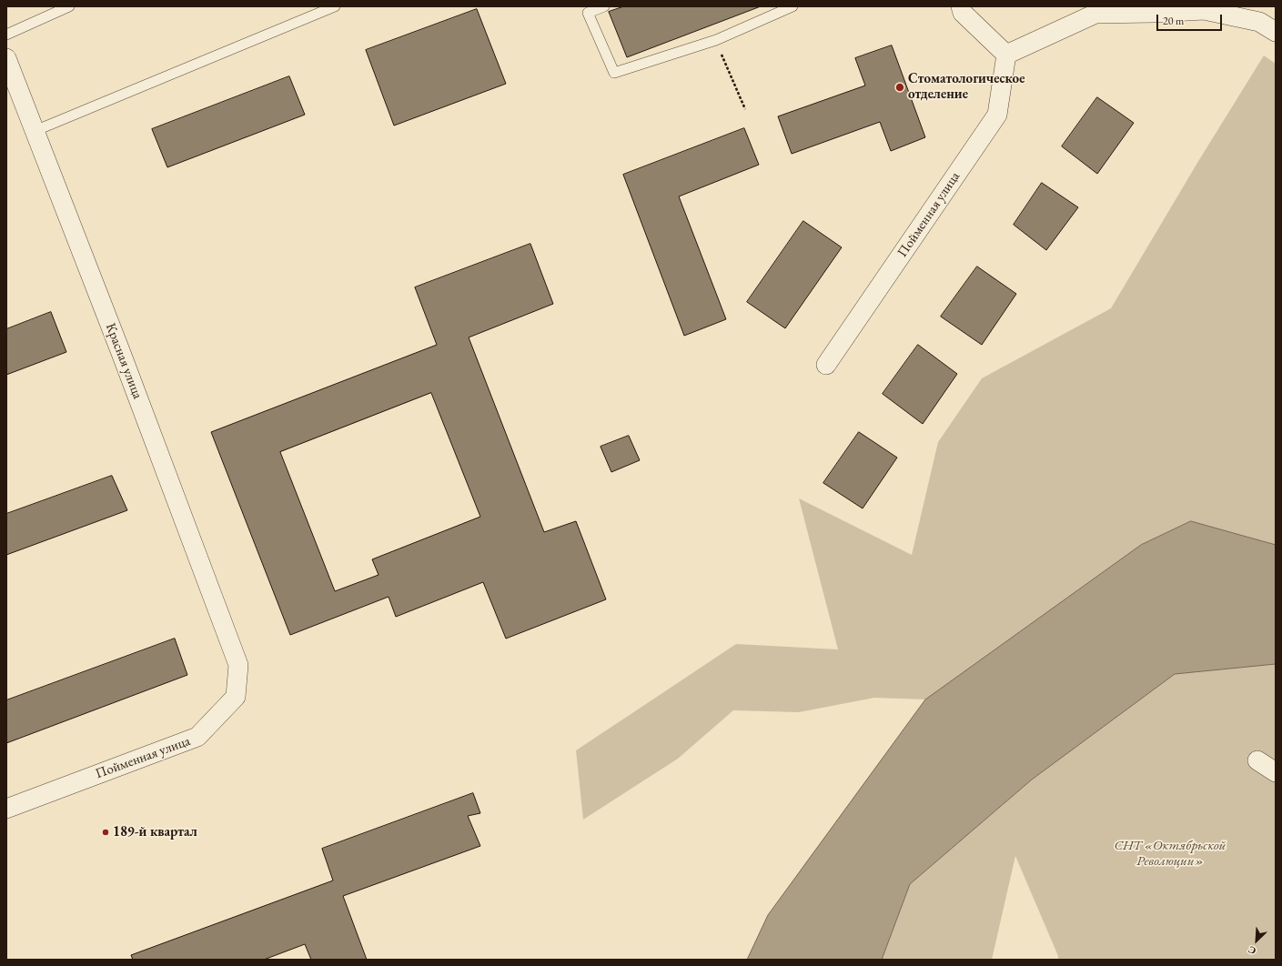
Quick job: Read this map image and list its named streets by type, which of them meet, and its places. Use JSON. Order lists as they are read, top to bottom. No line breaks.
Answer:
{"streets":{"street":["Пойменная улица","Красная улица"]},"crossings":[["Пойменная улица","Красная улица"]],"parks":["СНТ «Октябрьской Революции»"],"places":["Стоматологическое отделение","189-й квартал"],"scale_bar":"20 m","north":"bottom left"}
